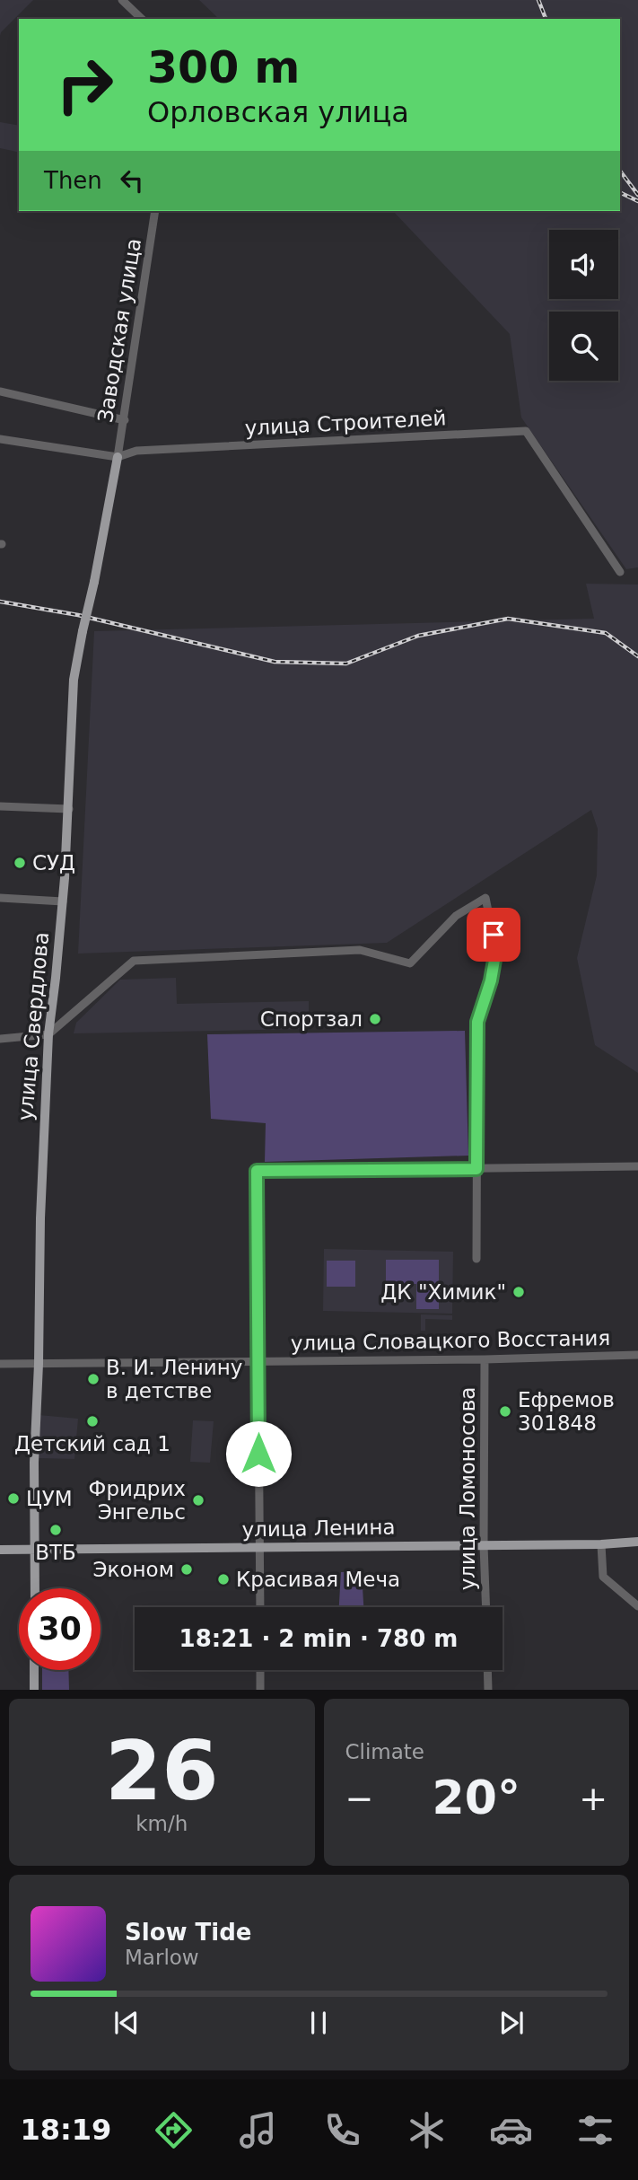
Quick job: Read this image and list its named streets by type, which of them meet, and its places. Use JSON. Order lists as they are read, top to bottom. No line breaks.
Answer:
{"streets":{"main road":["улица Свердлова","улица Ленина"],"street":["Заводская улица","улица Строителей","улица Словацкого Восстания","улица Ломоносова"]},"crossings":[["Заводская улица","улица Строителей"],["Заводская улица","улица Свердлова"],["улица Строителей","улица Свердлова"],["улица Свердлова","улица Словацкого Восстания"],["улица Свердлова","улица Ленина"],["улица Словацкого Восстания","улица Ломоносова"],["улица Ломоносова","улица Ленина"]],"places":["СУД","Спортзал","ДК \"Химик\"","В. И. Ленину в детстве","Ефремов 301848","Детский сад 1","ЦУМ","Фридрих Энгельс","ВТБ","Эконом","Красивая Меча"],"page":{"turn":["300 m","Орловская улица"],"then":"Then","limit":"30","trip":"18:21 · 2 min · 780 m","tile":[["26","km/h"],"Climate"],"heat":["−","20°","+"],"song":["Slow Tide","Marlow"],"tabs":"18:19"}}
